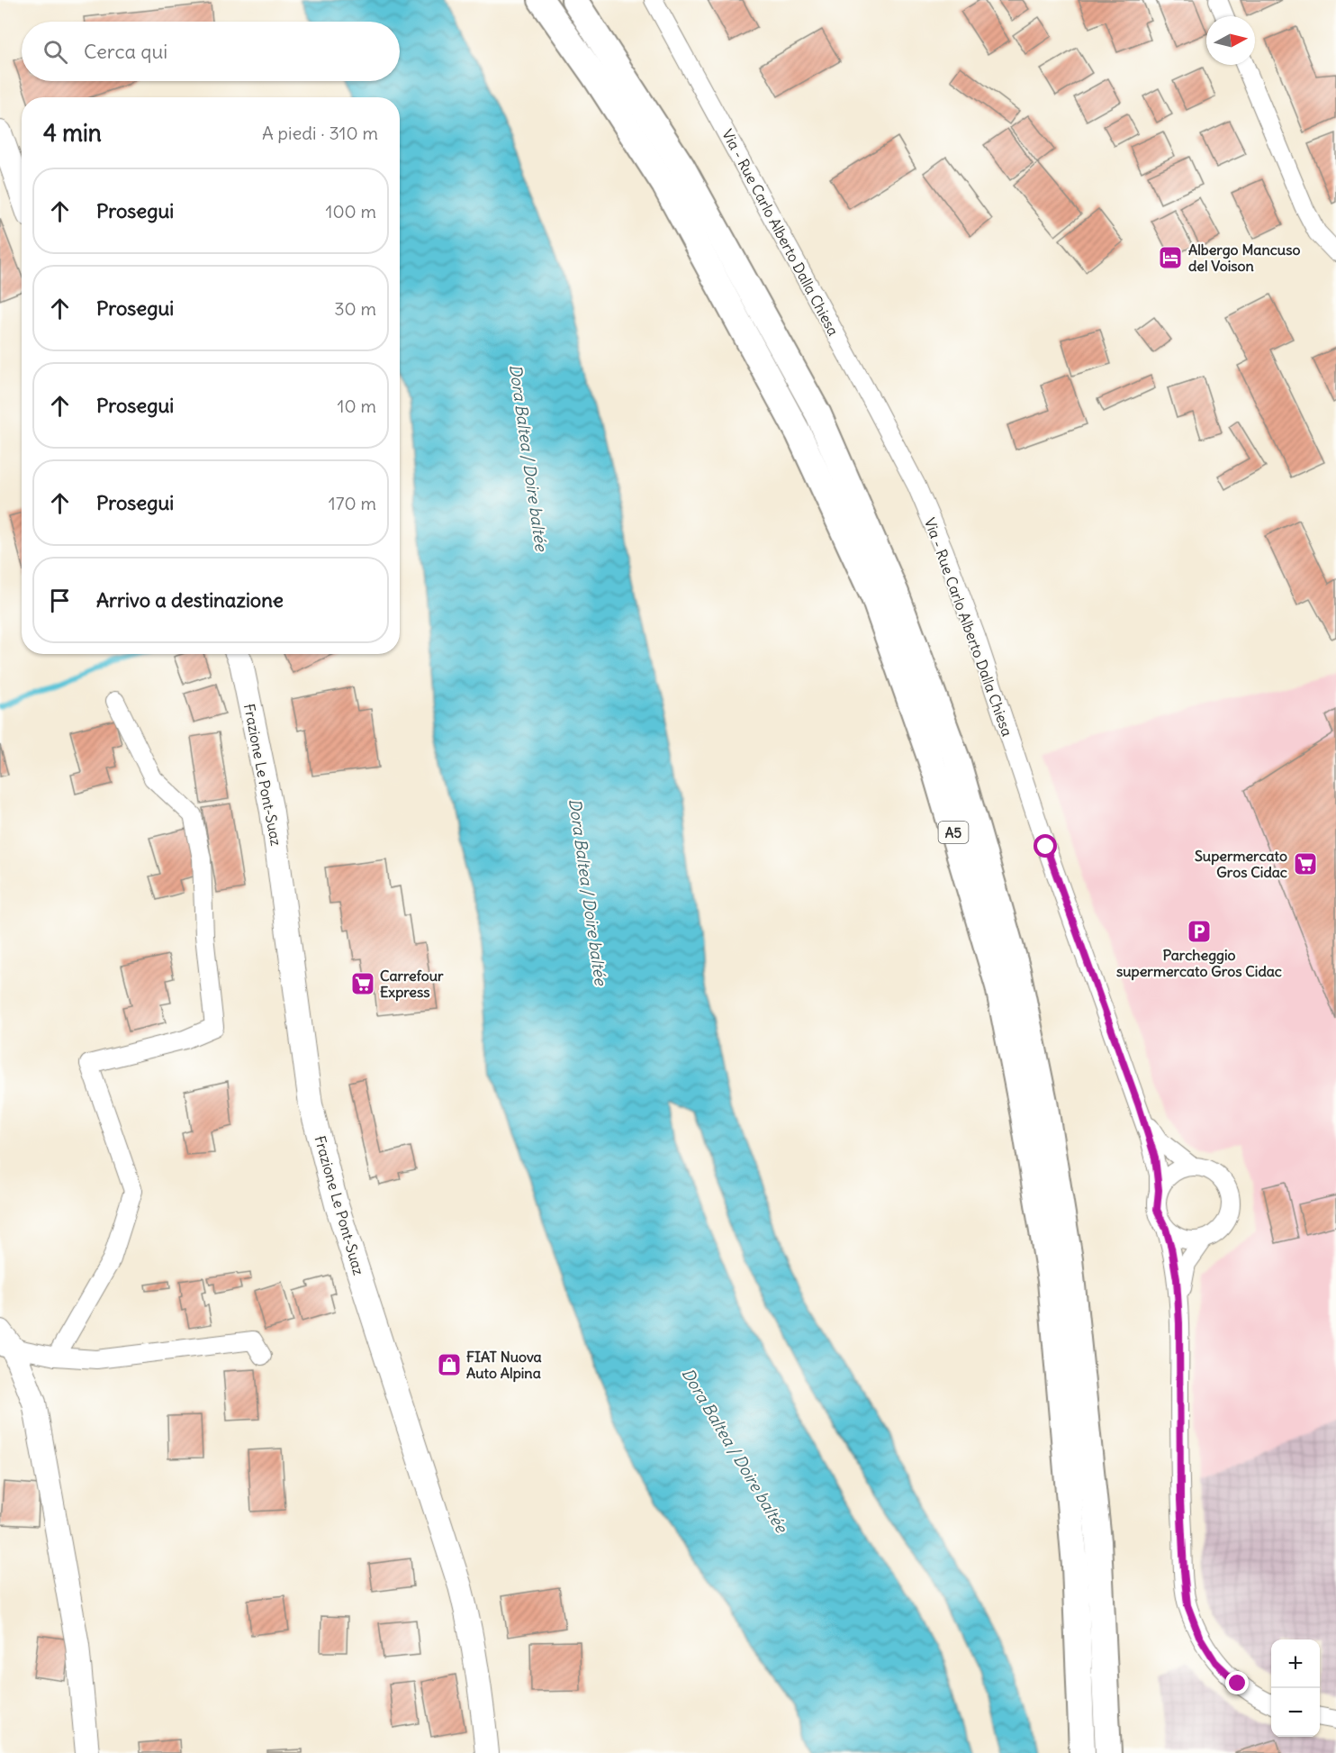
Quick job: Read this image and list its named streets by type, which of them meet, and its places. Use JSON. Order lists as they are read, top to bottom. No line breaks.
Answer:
{"streets":{"highway":["A5"],"main road":["Frazione Le Pont-Suaz"],"street":["Via - Rue Carlo Alberto Dalla Chiesa"]},"water":["Dora Baltea / Doire baltée"],"places":{"hotel":["Albergo Mancuso del Voison"],"supermarket":["Supermercato Gros Cidac","Carrefour Express"],"parking":["Parcheggio supermercato Gros Cidac"],"shop":["FIAT Nuova Auto Alpina"]},"north":"right","page":{"search":"Cerca qui","heading":["4 min","A piedi · 310 m"],"list":[["Prosegui","100 m"],["Prosegui","30 m"],["Prosegui","10 m"],["Prosegui","170 m"],"Arrivo a destinazione"],"map_buttons":["+","−"]}}
